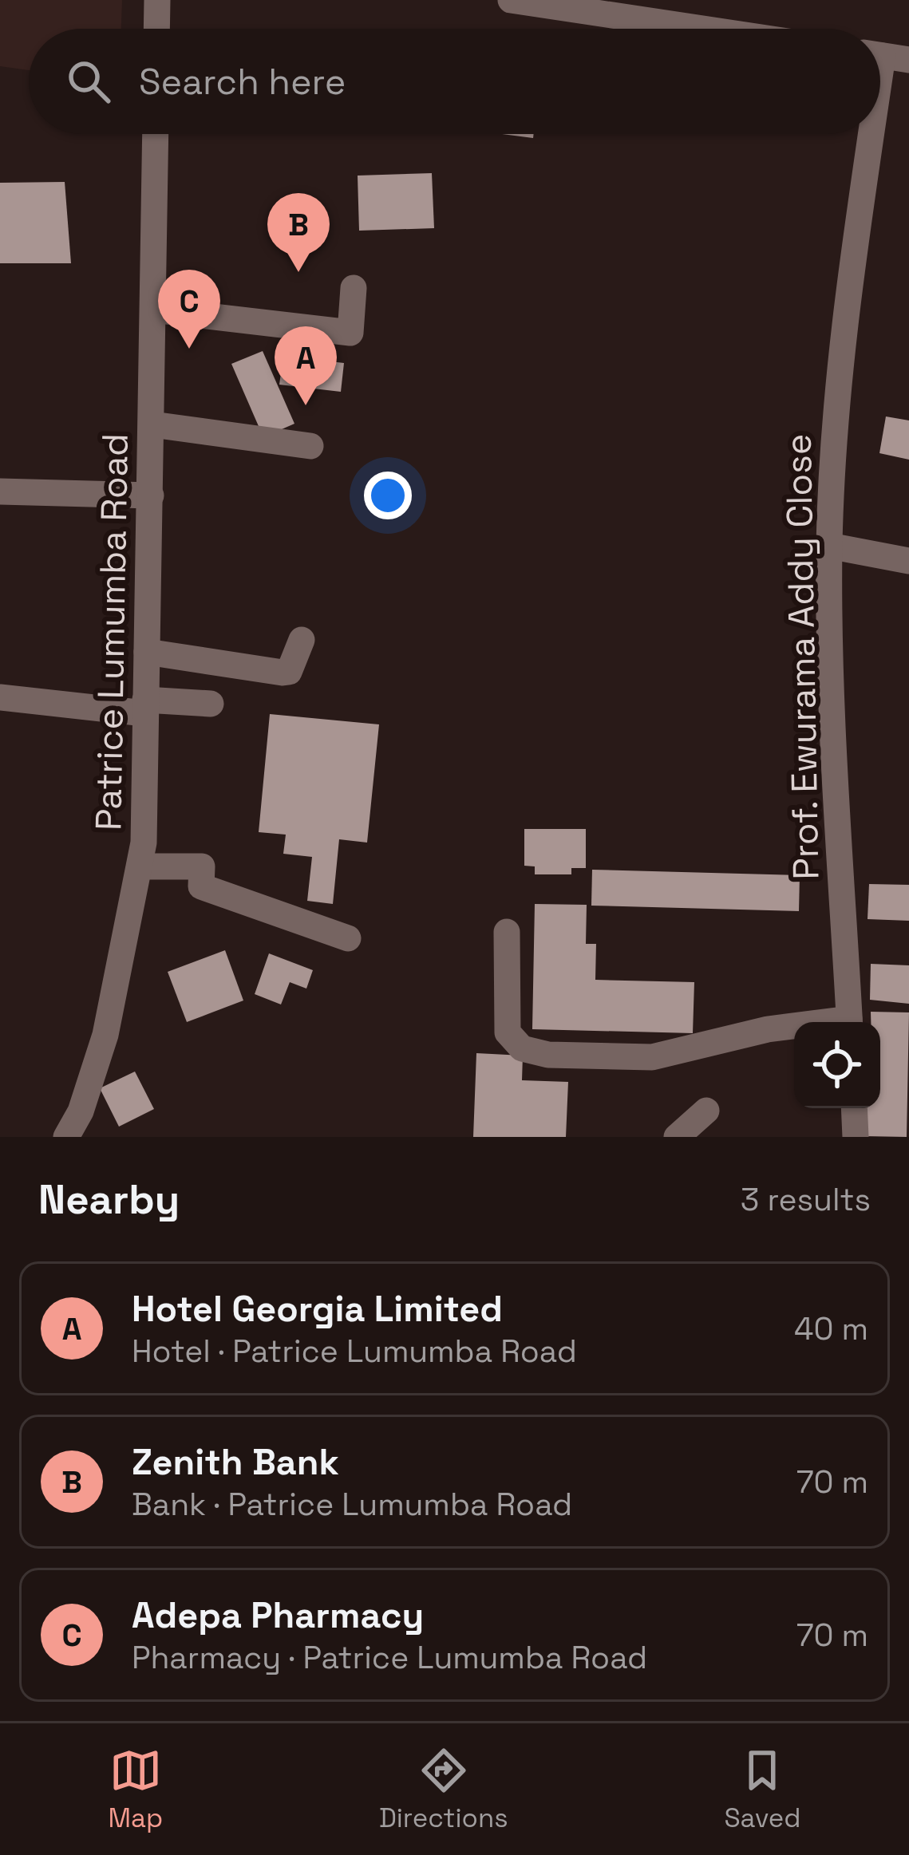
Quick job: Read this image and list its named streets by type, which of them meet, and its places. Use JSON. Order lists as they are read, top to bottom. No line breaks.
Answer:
{"streets":{"street":["Patrice Lumumba Road","Prof. Ewurama Addy Close"]},"page":{"search":"Search here","pins":["B","C","A"],"heading":["Nearby","3 results"],"list":[{"mark":"A","name":"Hotel Georgia Limited","note":"Hotel · Patrice Lumumba Road","value":"40 m"},{"mark":"B","name":"Zenith Bank","note":"Bank · Patrice Lumumba Road","value":"70 m"},{"mark":"C","name":"Adepa Pharmacy","note":"Pharmacy · Patrice Lumumba Road","value":"70 m"}],"nav":["Map","Directions","Saved"]}}
